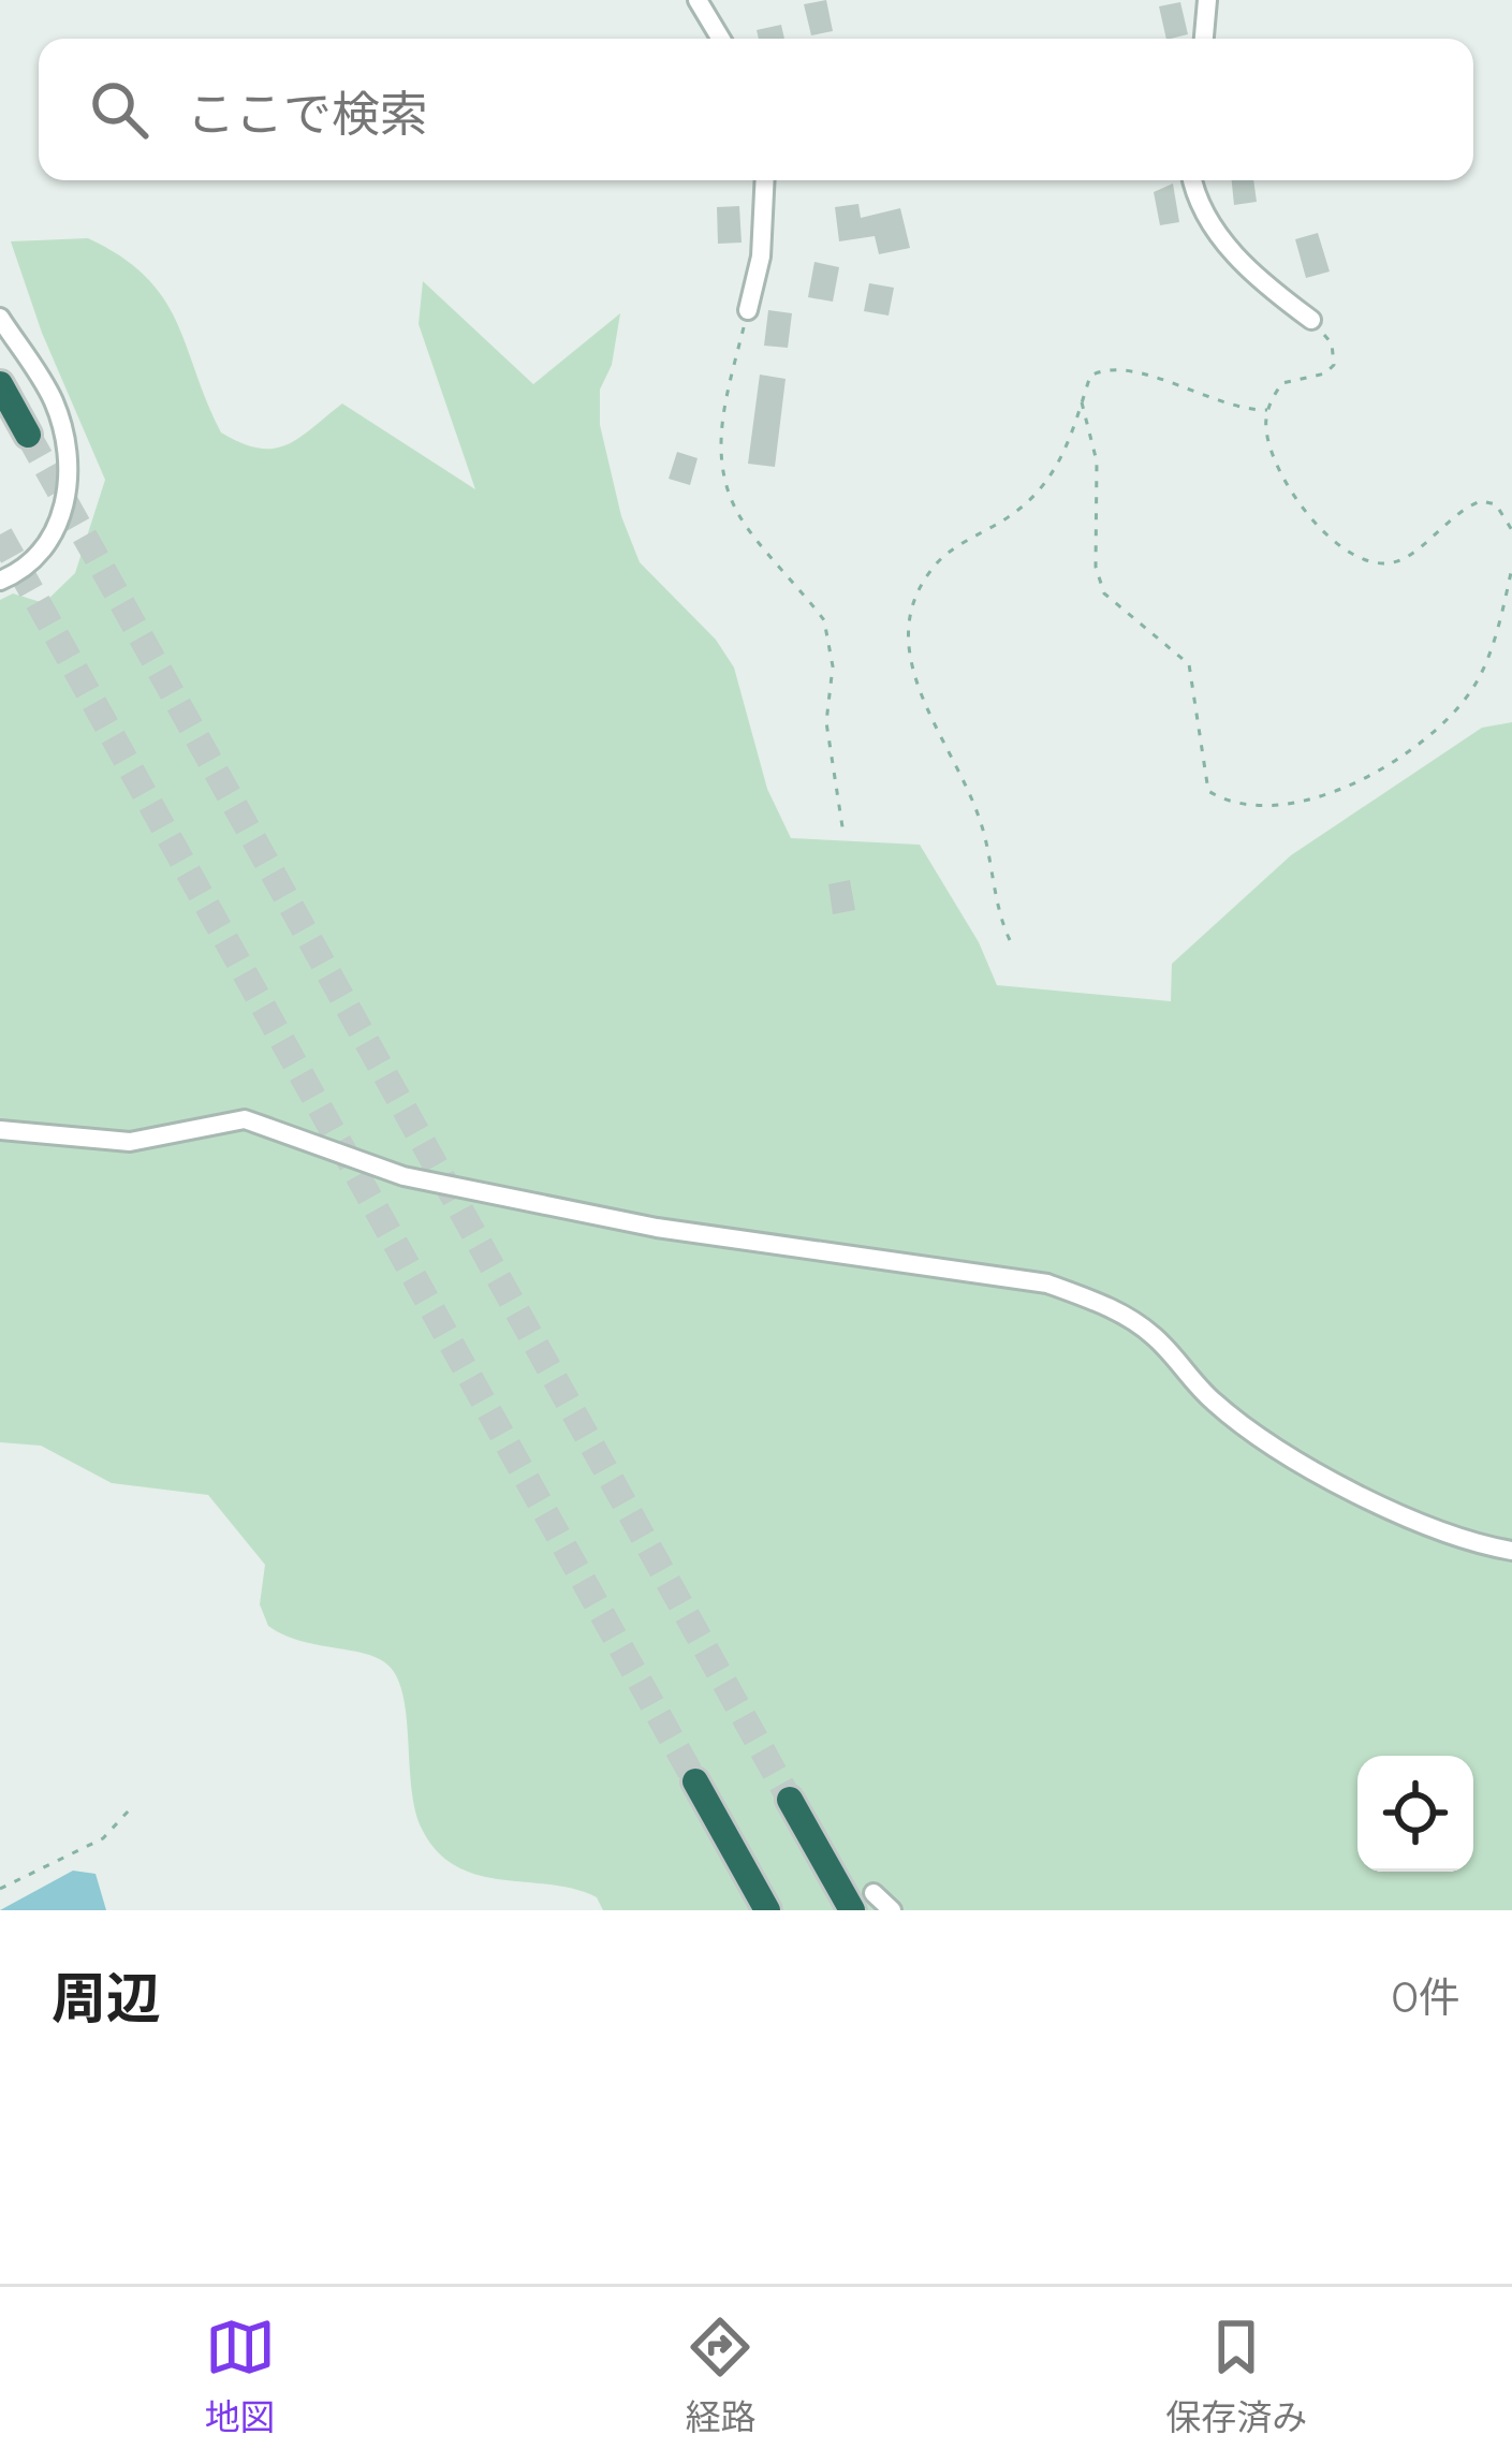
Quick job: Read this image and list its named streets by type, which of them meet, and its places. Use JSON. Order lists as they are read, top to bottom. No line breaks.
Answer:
{"page":{"search":"ここで検索","heading":["周辺","0件"],"nav":["地図","経路","保存済み"]}}
